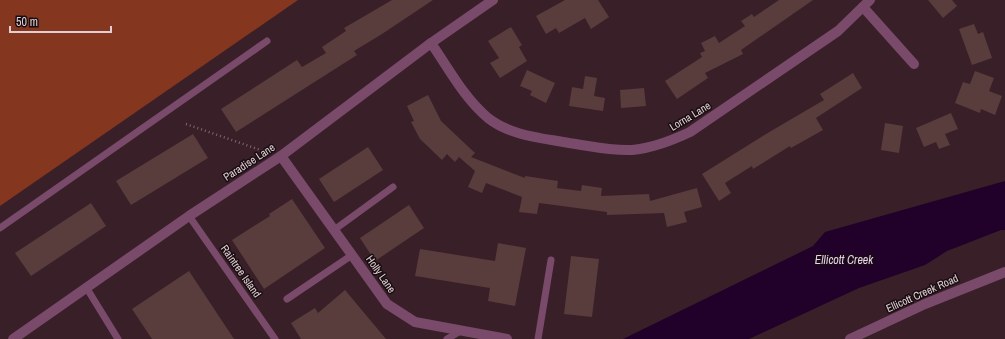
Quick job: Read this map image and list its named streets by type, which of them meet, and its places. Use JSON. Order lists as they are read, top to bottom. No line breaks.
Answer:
{"streets":{"street":["Lorna Lane","Paradise Lane","Holly Lane","Ellicott Creek Road"],"lane":["Raintree Island"]},"crossings":[["Lorna Lane","Paradise Lane"],["Paradise Lane","Raintree Island"],["Paradise Lane","Holly Lane"]],"water":["Ellicott Creek"],"scale_bar":"50 m"}
